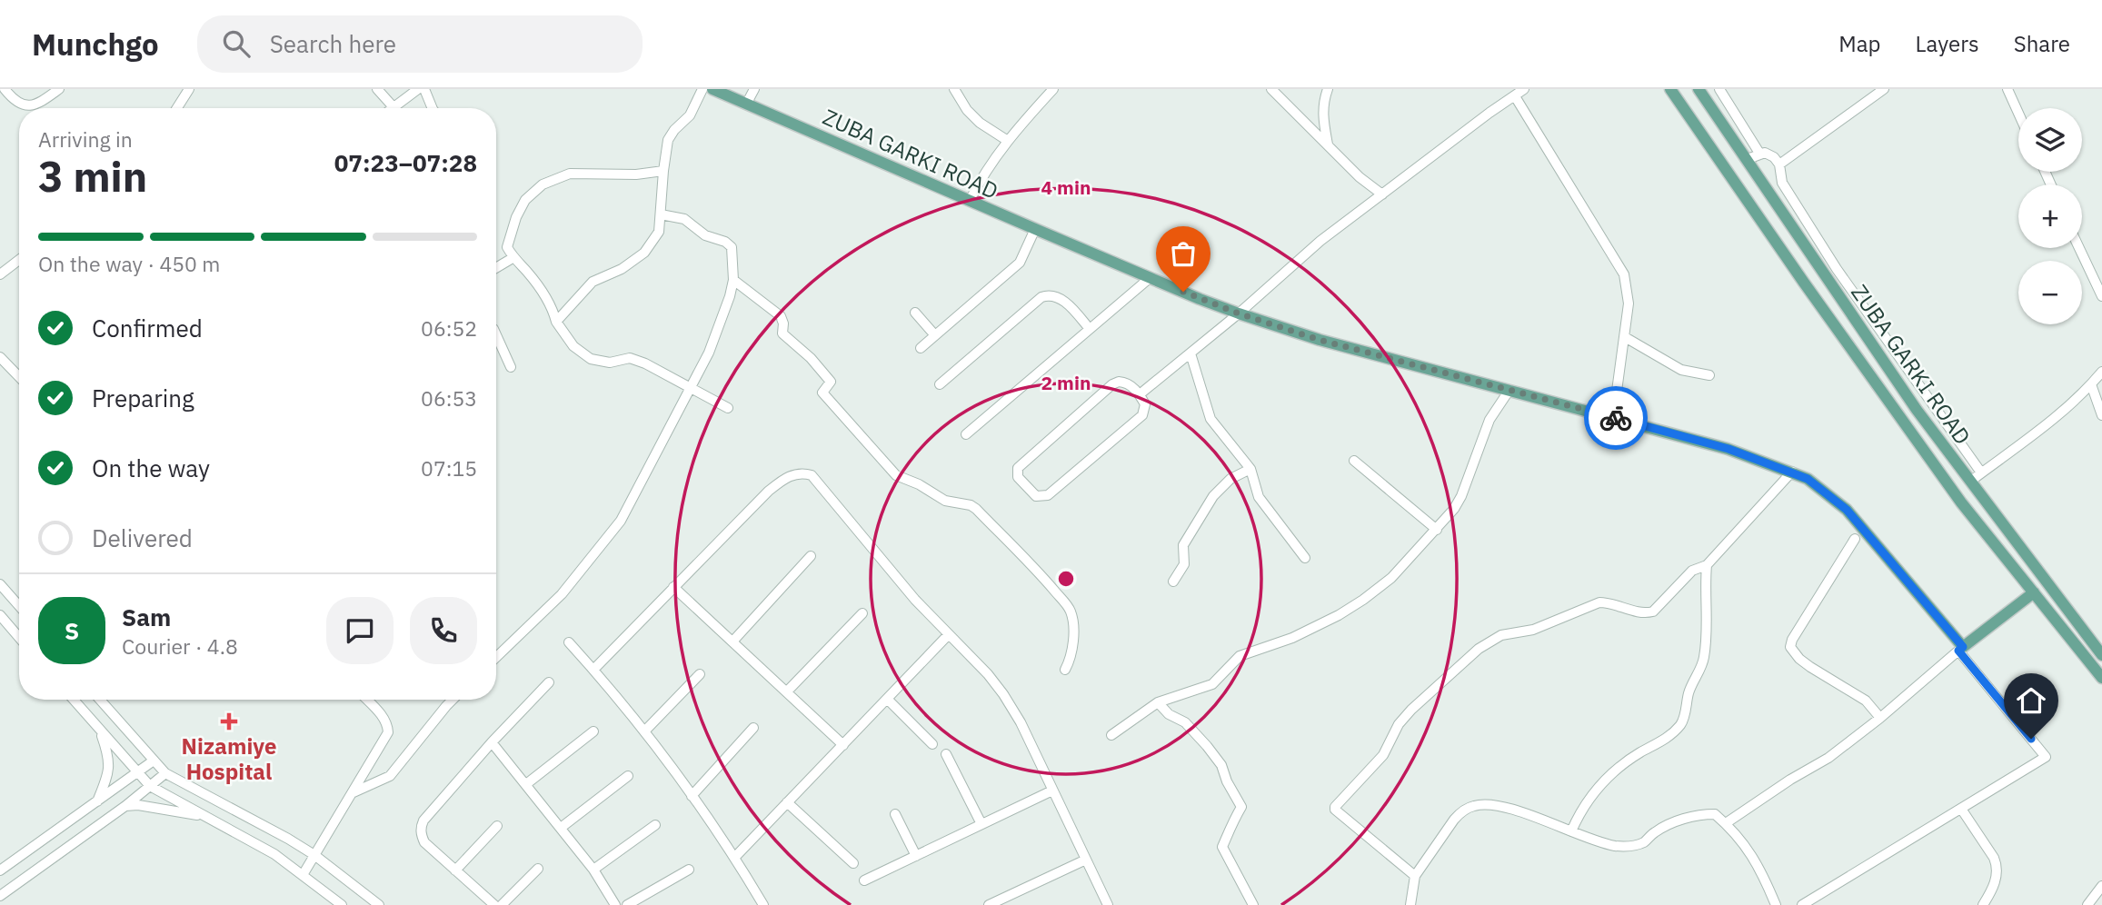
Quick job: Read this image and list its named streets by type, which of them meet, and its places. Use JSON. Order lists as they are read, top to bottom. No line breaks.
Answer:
{"streets":{"main road":["ZUBA GARKI ROAD"]},"places":{"health":["Nizamiye Hospital"]},"page":{"header":"Munchgo","search":"Search here","nav":["Map","Layers","Share"],"map_buttons":["+","−"],"heading":["3 min","Arriving in","07:23–07:28"],"panel":["Sam","Courier · 4.8"],"bar":"On the way · 450 m","list":[["Confirmed","06:52"],["Preparing","06:53"],["On the way","07:15"],"Delivered"],"round":"S"},"rings":["4 min","2 min"]}
